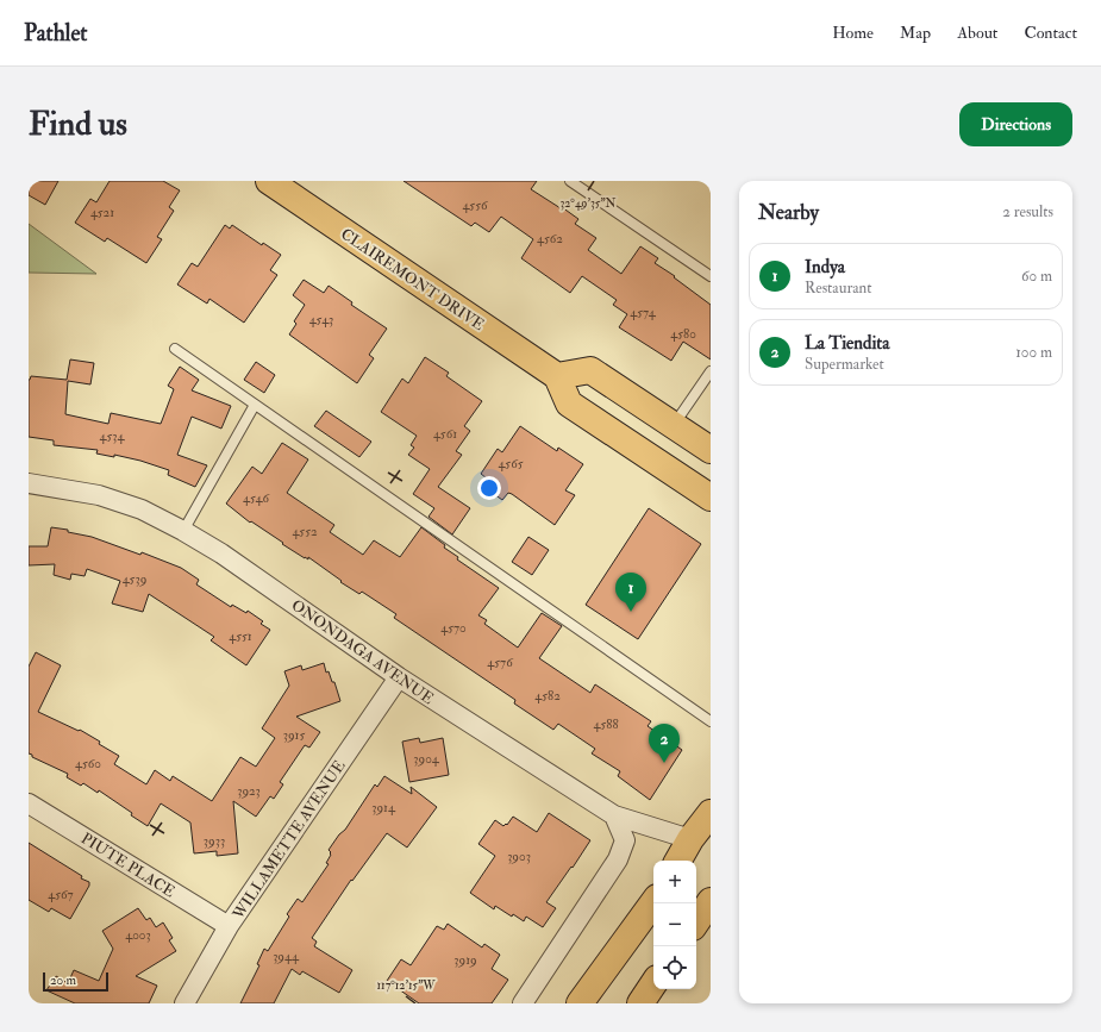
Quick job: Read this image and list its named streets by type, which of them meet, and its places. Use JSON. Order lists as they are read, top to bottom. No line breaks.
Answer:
{"streets":{"main road":["CLAIREMONT DRIVE"],"street":["ONONDAGA AVENUE","WILLAMETTE AVENUE","PIUTE PLACE"]},"crossings":[["ONONDAGA AVENUE","WILLAMETTE AVENUE"],["WILLAMETTE AVENUE","PIUTE PLACE"]],"house_numbers":["4556","4521","4562","4574","4543","4580","4561","4534","4565","4546","4552","4539","4570","4551","4576","4582","4588","3915","3904","4560","3923","3914","3933","3903","4567","4003","3944","3919"],"scale_bar":"20 m","page":{"header":"Pathlet","nav":["Home","Map","About","Contact"],"buttons":"Directions","title":"Find us","heading":["Nearby","2 results"],"list":[{"mark":"1","name":"Indya","note":"Restaurant","value":"60 m"},{"mark":"2","name":"La Tiendita","note":"Supermarket","value":"100 m"}],"pins":["1","2"],"map_buttons":["+","−"],"scale":"20 m"},"coordinates":["32°49'35\"N","117°12'15\"W"]}
